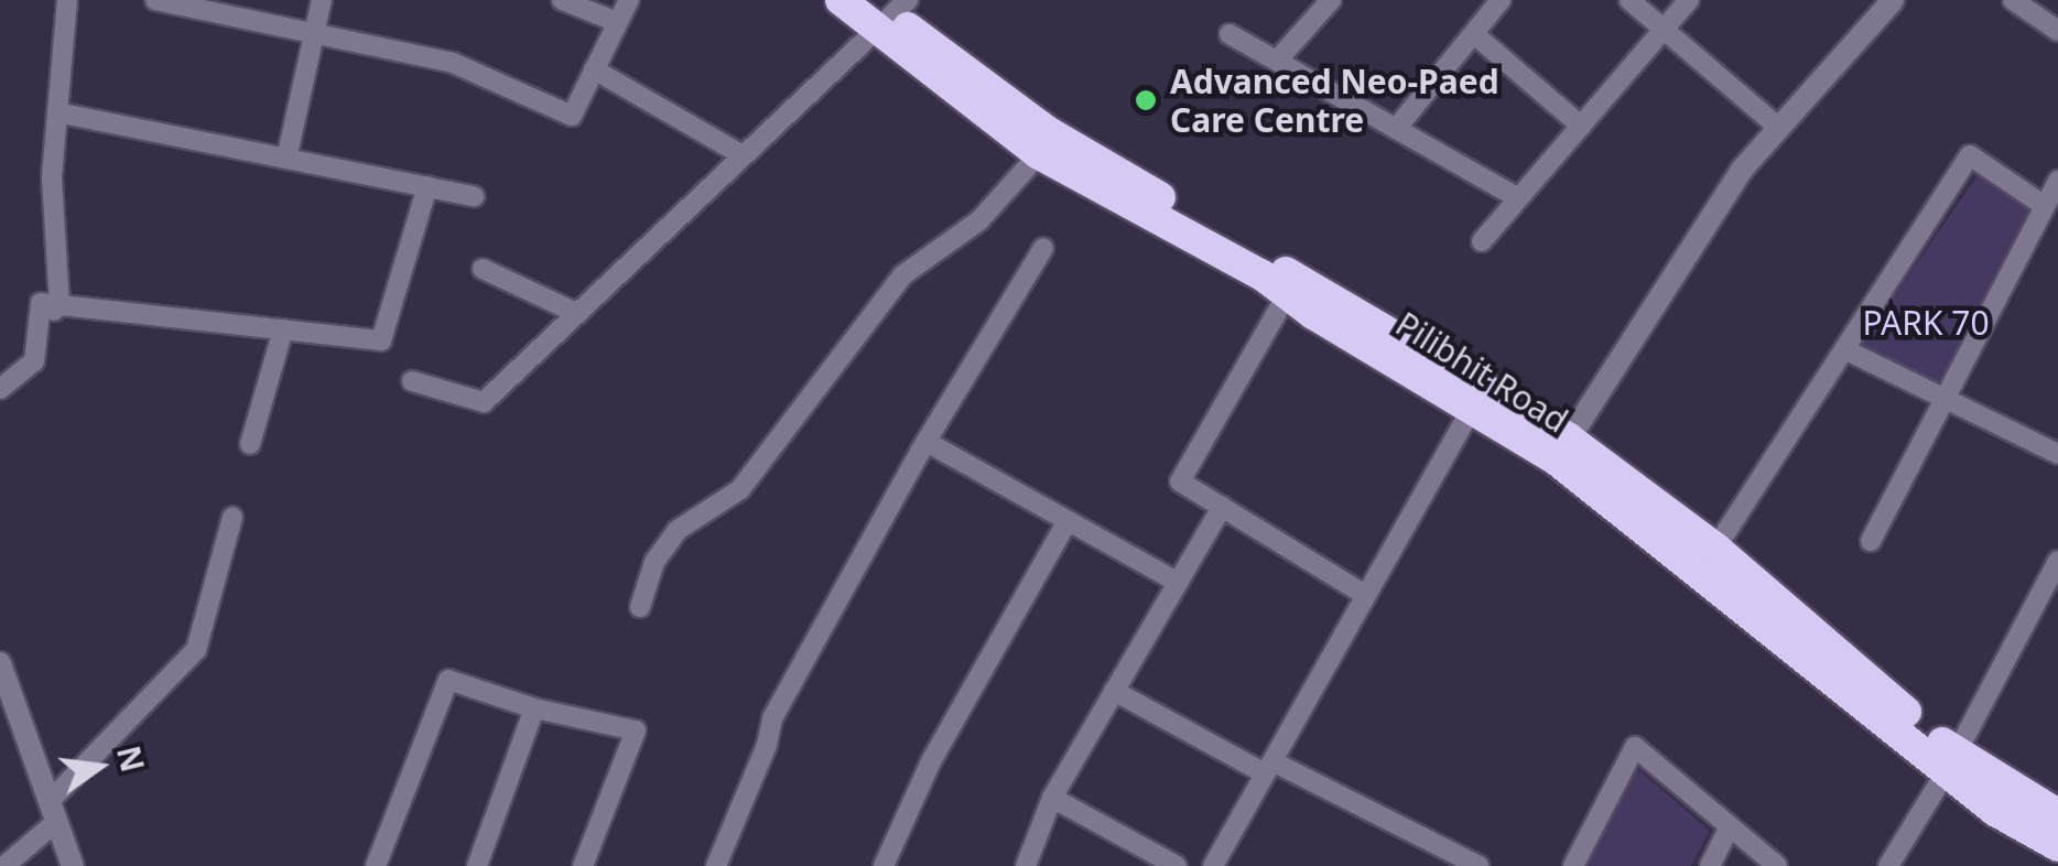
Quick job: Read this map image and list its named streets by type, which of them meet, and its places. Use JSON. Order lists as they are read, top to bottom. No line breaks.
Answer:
{"streets":{"highway":["Pilibhit Road"]},"parks":["PARK 70"],"places":["Advanced Neo-Paed Care Centre"],"north":"right"}
